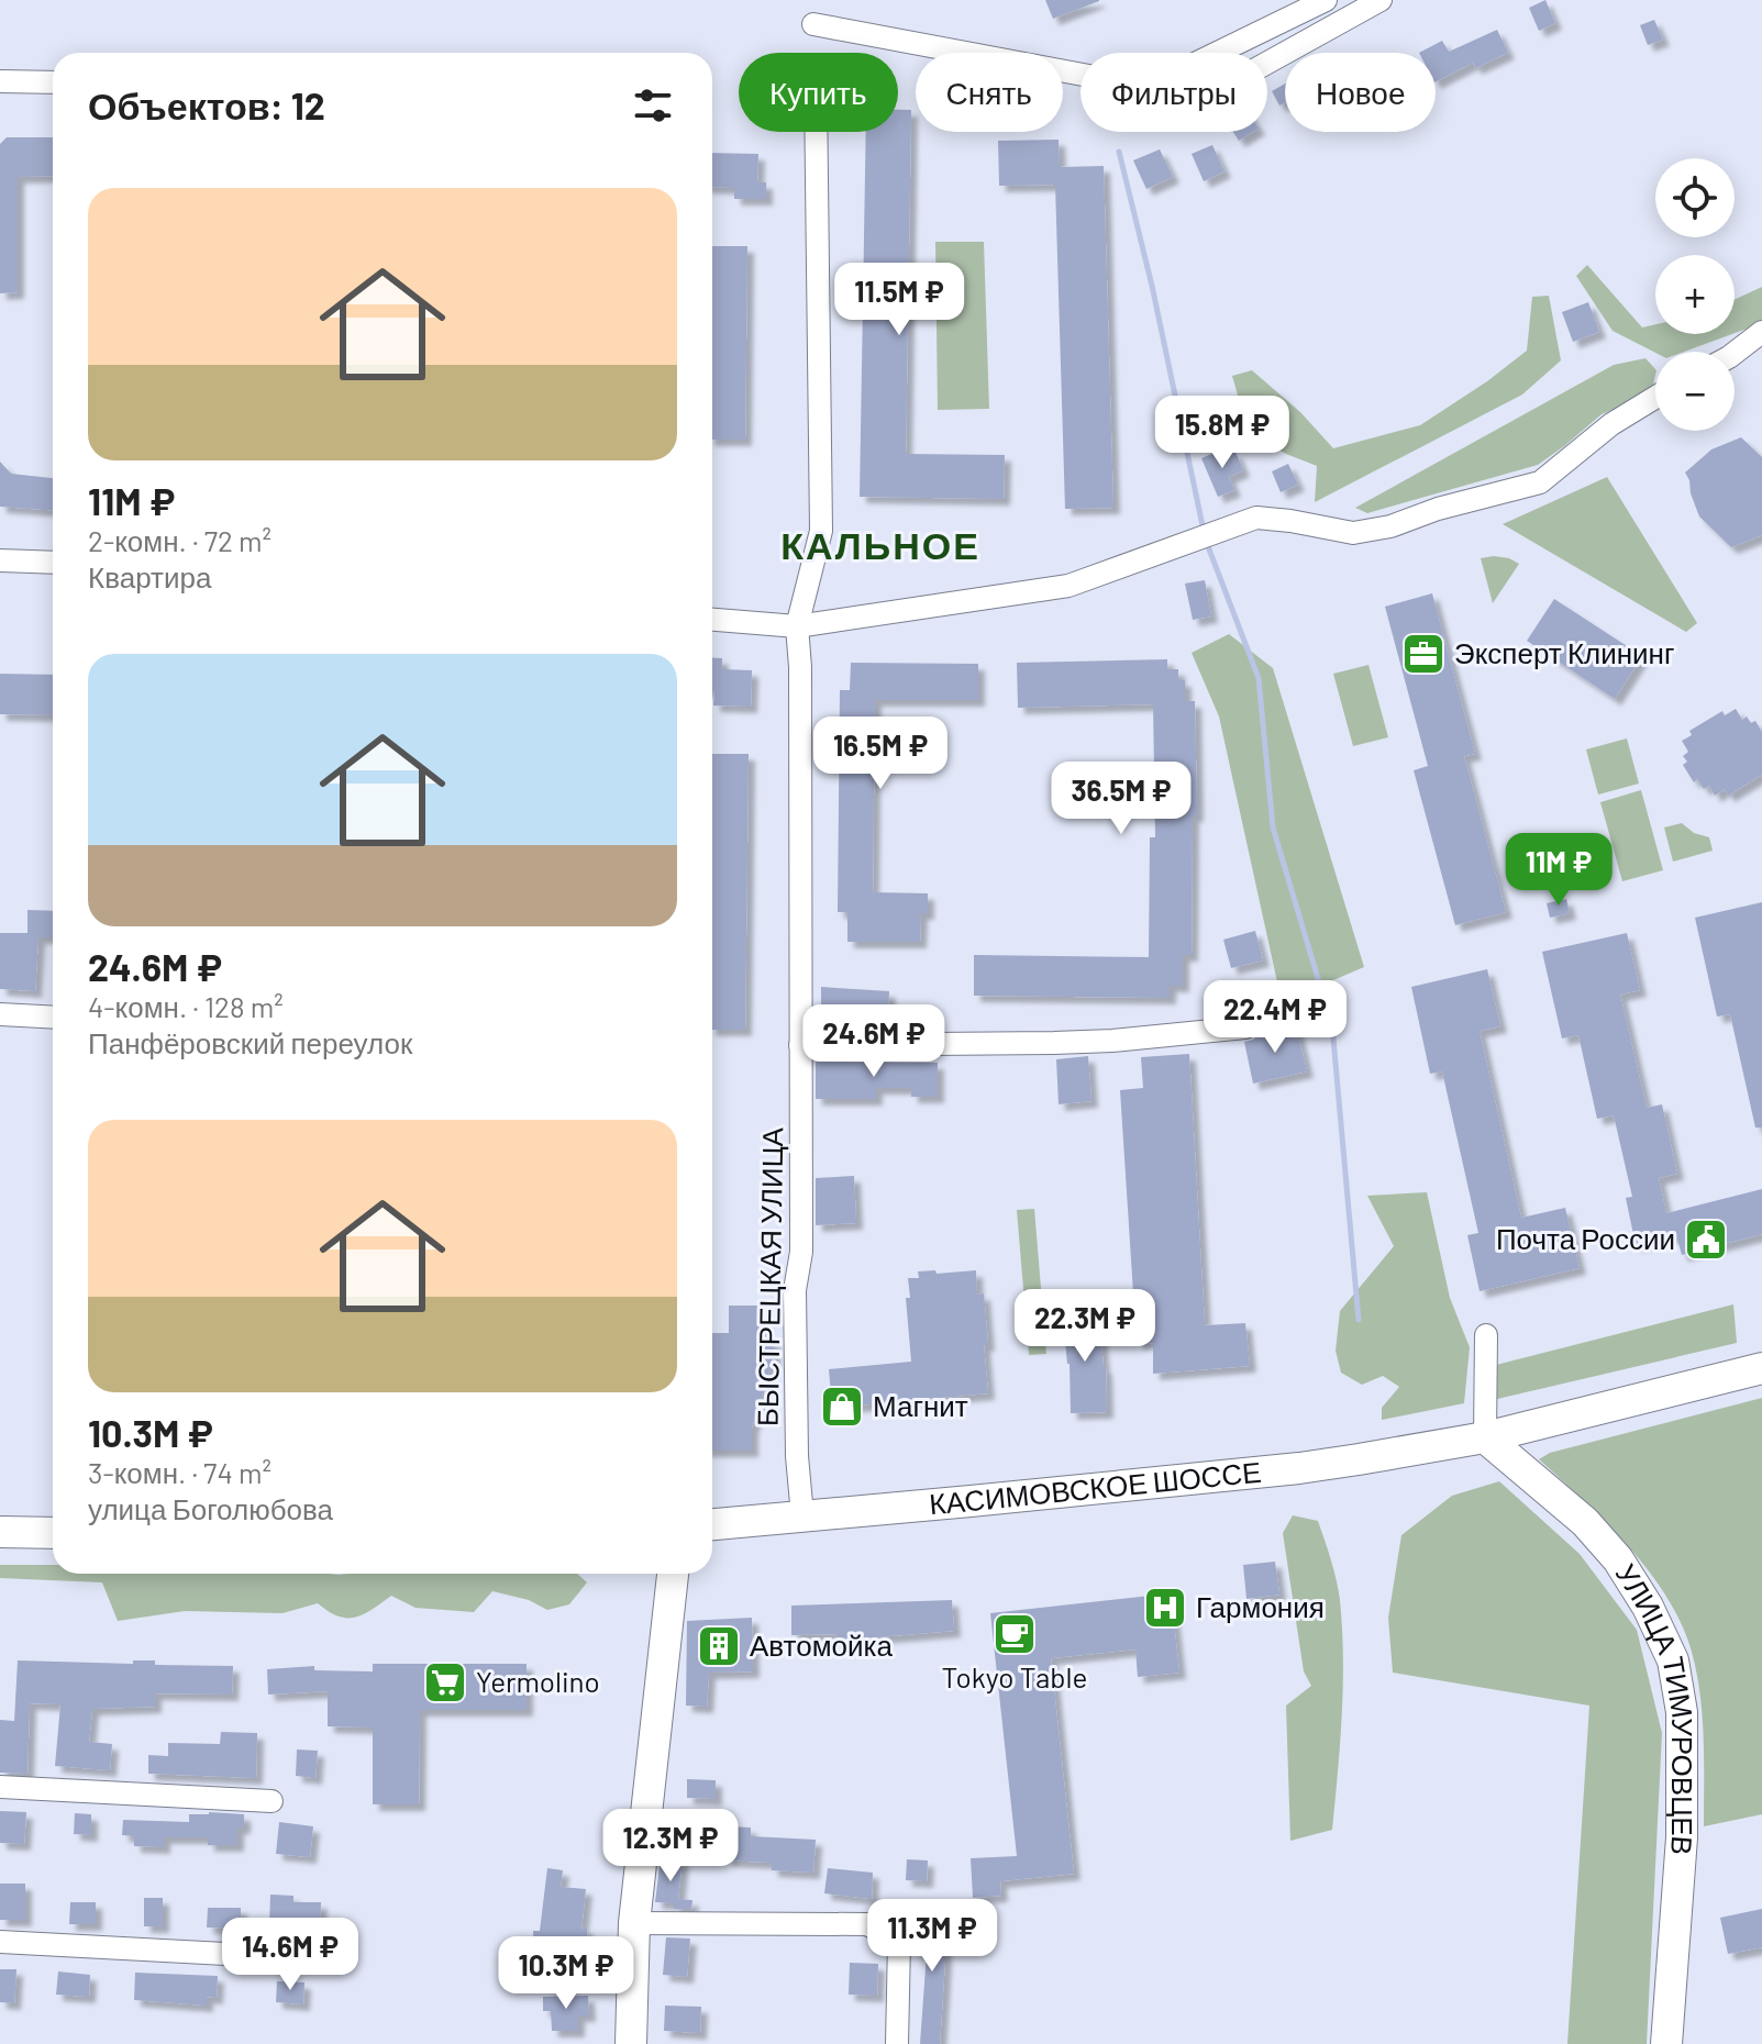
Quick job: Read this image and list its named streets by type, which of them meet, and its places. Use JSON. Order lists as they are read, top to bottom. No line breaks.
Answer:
{"streets":{"street":["БЫСТРЕЦКАЯ УЛИЦА","КАСИМОВСКОЕ ШОССЕ","УЛИЦА ТИМУРОВЦЕВ"]},"crossings":[["БЫСТРЕЦКАЯ УЛИЦА","КАСИМОВСКОЕ ШОССЕ"],["КАСИМОВСКОЕ ШОССЕ","УЛИЦА ТИМУРОВЦЕВ"]],"districts":["КАЛЬНОЕ"],"places":{"office":["Эксперт Клининг"],"public building":["Почта России"],"shop":["Магнит"],"hospital":["Гармония"],"cafe":["Tokyo Table"],"building":["Автомойка"],"supermarket":["Yermolino"]},"page":{"chip":["Купить","Снять","Фильтры","Новое"],"heading":"Объектов: 12","map_buttons":["+","−"],"list":[{"name":"11M ₽","note":"2-комн. · 72 m² · Квартира"},{"name":"24.6M ₽","note":"4-комн. · 128 m² · Панфёровский переулок"},{"name":"10.3M ₽","note":"3-комн. · 74 m² · улица Боголюбова"}],"price":["11.5M ₽","15.8M ₽","16.5M ₽","36.5M ₽","11M ₽","22.4M ₽","24.6M ₽","22.3M ₽","12.3M ₽","11.3M ₽","14.6M ₽","10.3M ₽"]}}
